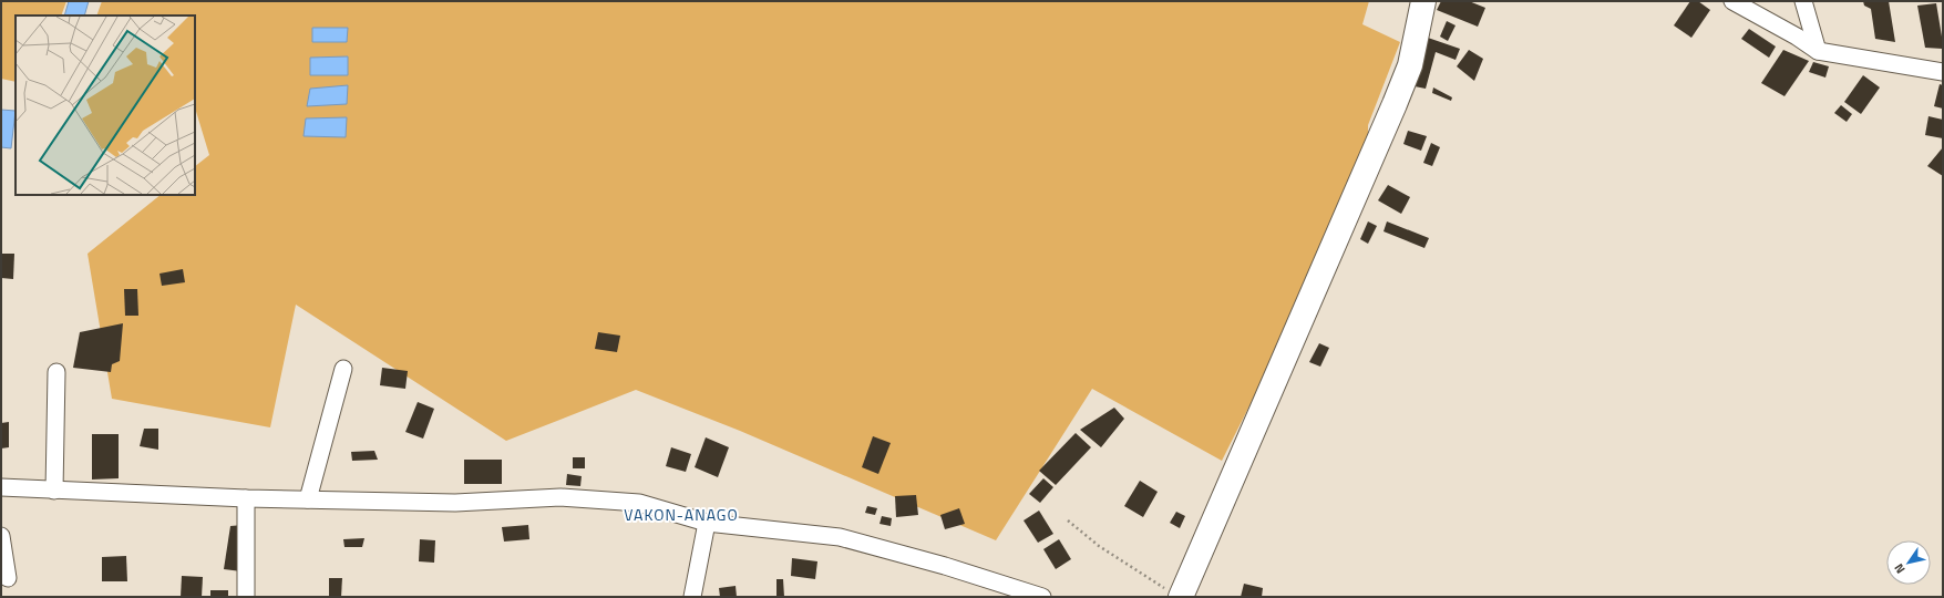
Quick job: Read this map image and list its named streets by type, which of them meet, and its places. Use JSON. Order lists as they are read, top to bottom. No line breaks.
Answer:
{"districts":["VAKON-ANAGO"],"north":"bottom left"}
